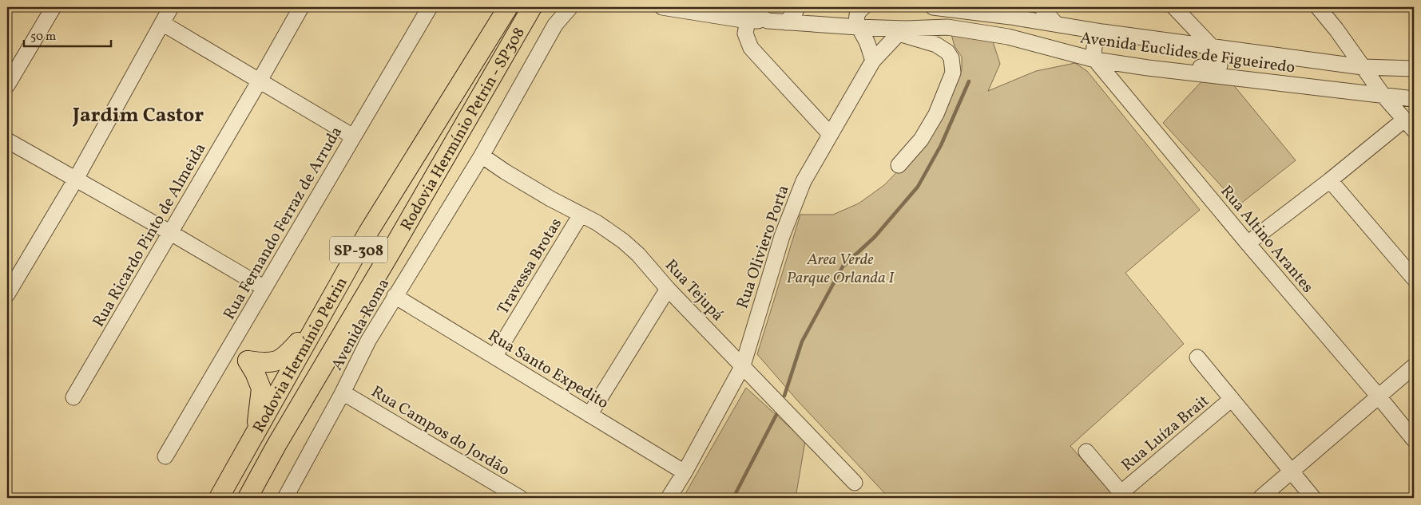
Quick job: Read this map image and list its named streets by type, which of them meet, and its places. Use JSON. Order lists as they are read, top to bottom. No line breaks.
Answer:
{"streets":{"main road":["Rodovia Hermínio Petrin - SP308","SP-308","Rodovia Hermínio Petrin"],"street":["Avenida Euclides de Figueiredo","Rua Fernando Ferraz de Arruda","Rua Ricardo Pinto de Almeida","Rua Altino Arantes","Rua Oliviero Porta","Travessa Brotas","Rua Tejupá","Avenida Roma","Rua Santo Expedito","Rua Campos do Jordão","Rua Luíza Brait"]},"crossings":[["Avenida Euclides de Figueiredo","Rua Altino Arantes"],["Avenida Euclides de Figueiredo","Rua Oliviero Porta"],["Rua Oliviero Porta","Rua Tejupá"],["Rua Oliviero Porta","Rua Santo Expedito"],["Travessa Brotas","Rua Tejupá"],["Travessa Brotas","Rua Santo Expedito"],["Rua Tejupá","Avenida Roma"],["Avenida Roma","Rua Santo Expedito"],["Avenida Roma","Rua Campos do Jordão"]],"districts":["Jardim Castor"],"parks":["Area Verde Parque Orlanda I"],"scale_bar":"50 m"}
